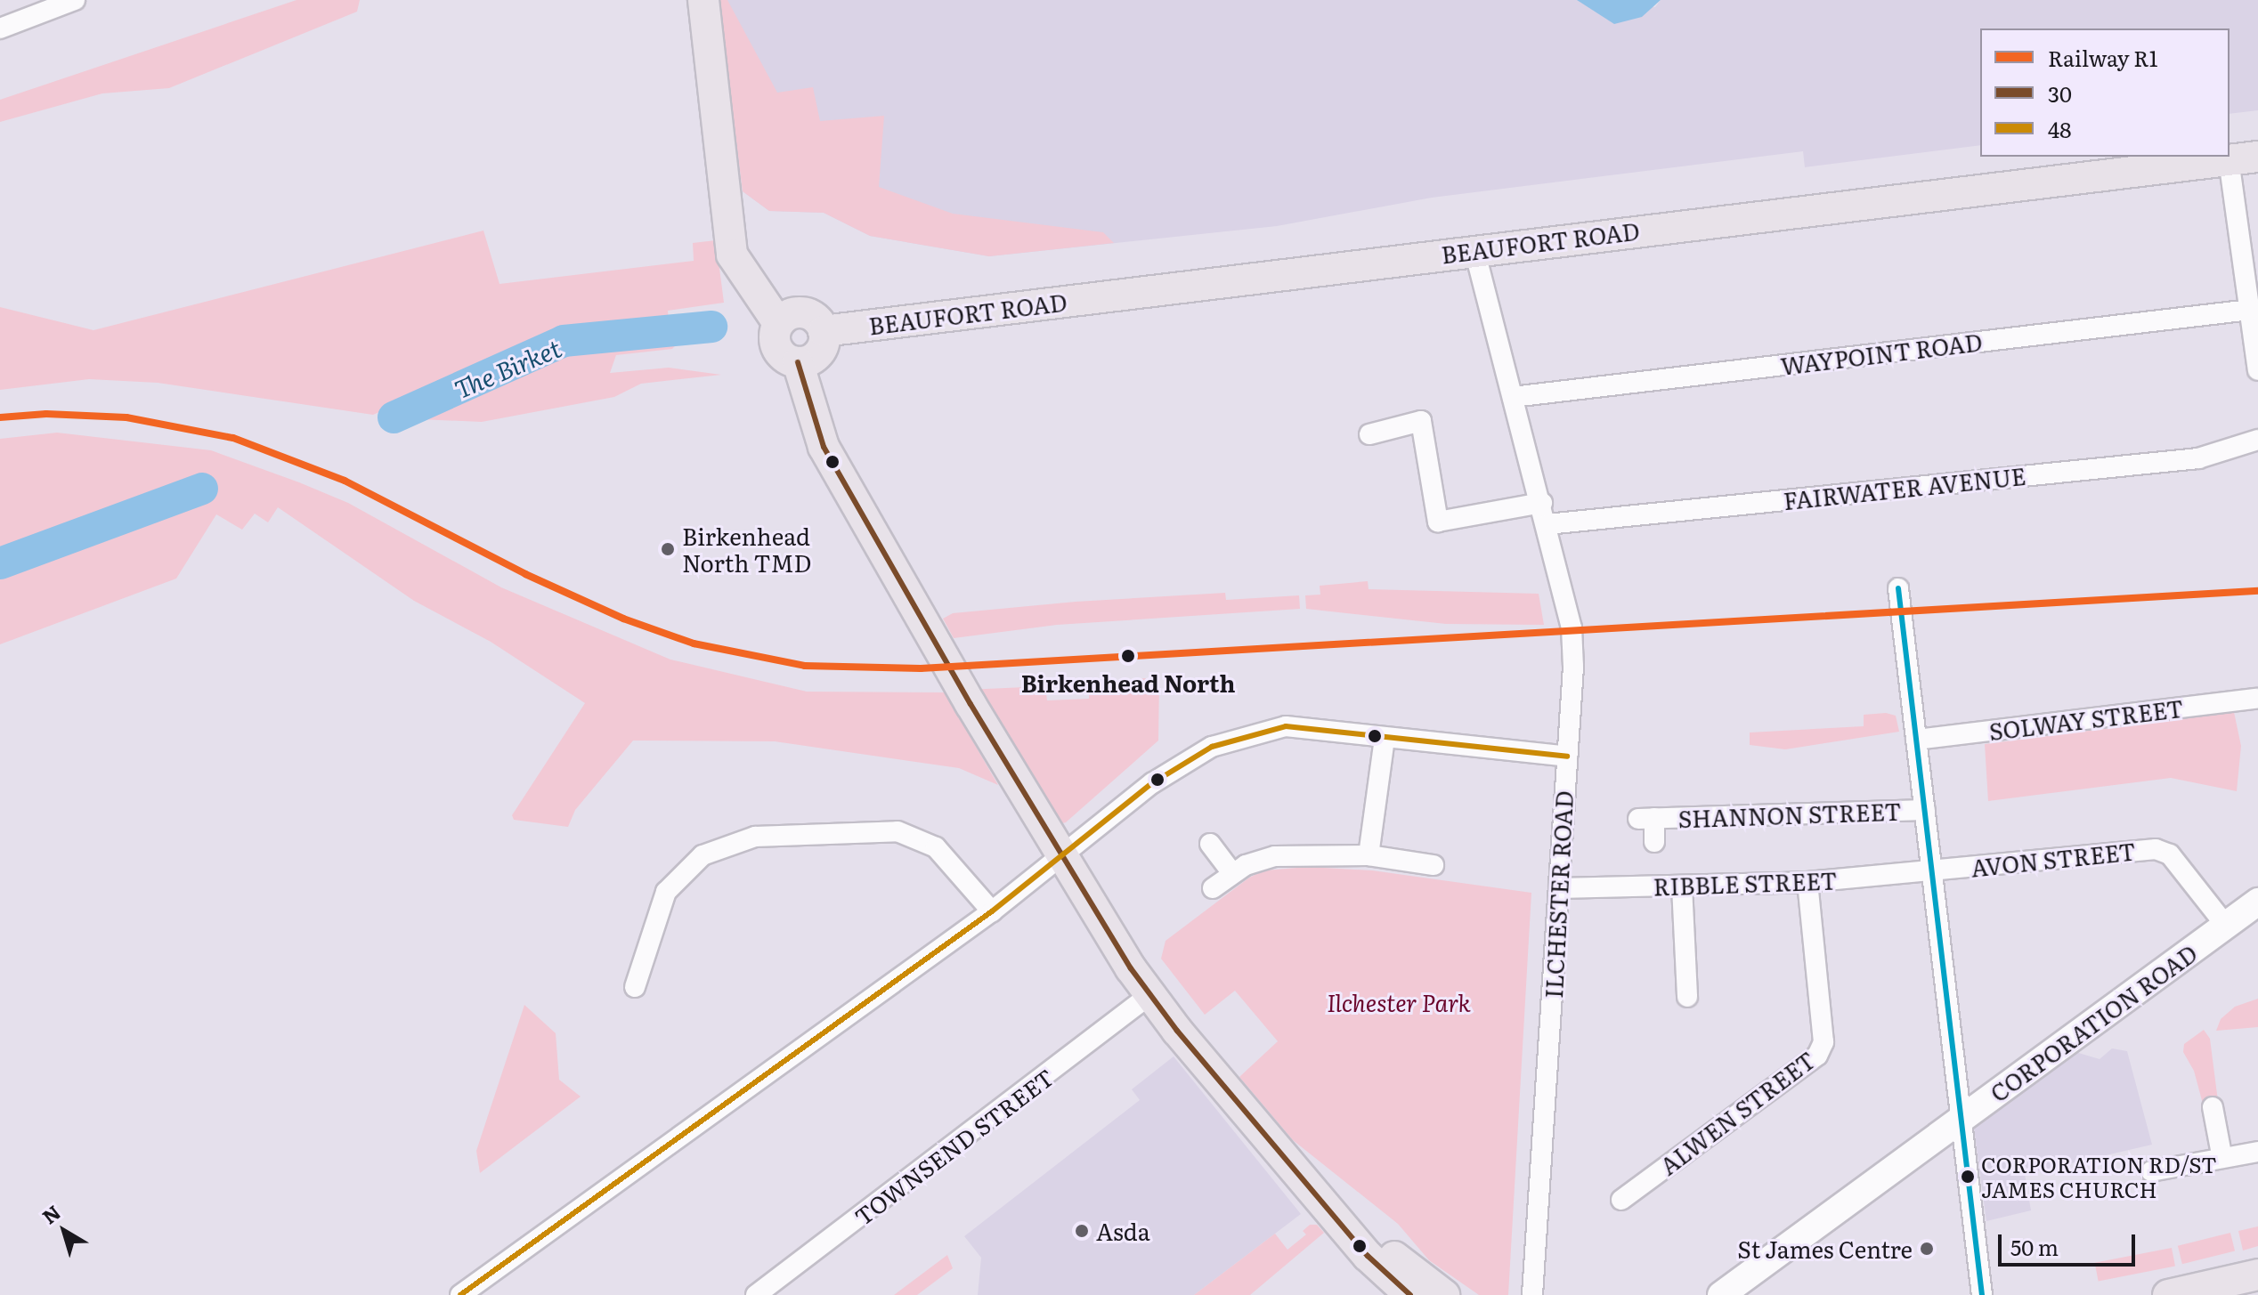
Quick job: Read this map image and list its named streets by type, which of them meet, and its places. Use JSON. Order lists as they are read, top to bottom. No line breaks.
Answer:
{"streets":{"main road":["BEAUFORT ROAD"],"street":["WAYPOINT ROAD","FAIRWATER AVENUE","SOLWAY STREET","SHANNON STREET","AVON STREET","RIBBLE STREET","ILCHESTER ROAD","CORPORATION ROAD","ALWEN STREET","TOWNSEND STREET"]},"crossings":[["BEAUFORT ROAD","ILCHESTER ROAD"],["WAYPOINT ROAD","ILCHESTER ROAD"],["FAIRWATER AVENUE","ILCHESTER ROAD"],["AVON STREET","RIBBLE STREET"],["AVON STREET","CORPORATION ROAD"],["RIBBLE STREET","ILCHESTER ROAD"],["RIBBLE STREET","ALWEN STREET"]],"water":["The Birket"],"parks":["Ilchester Park"],"places":["Birkenhead North TMD","Birkenhead North","CORPORATION RD/ST JAMES CHURCH","Asda","St James Centre"],"lines":["transit line 30","rail line R1","transit line 48"],"legend":["Railway R1","30","48"],"scale_bar":"50 m","north":"top left"}
